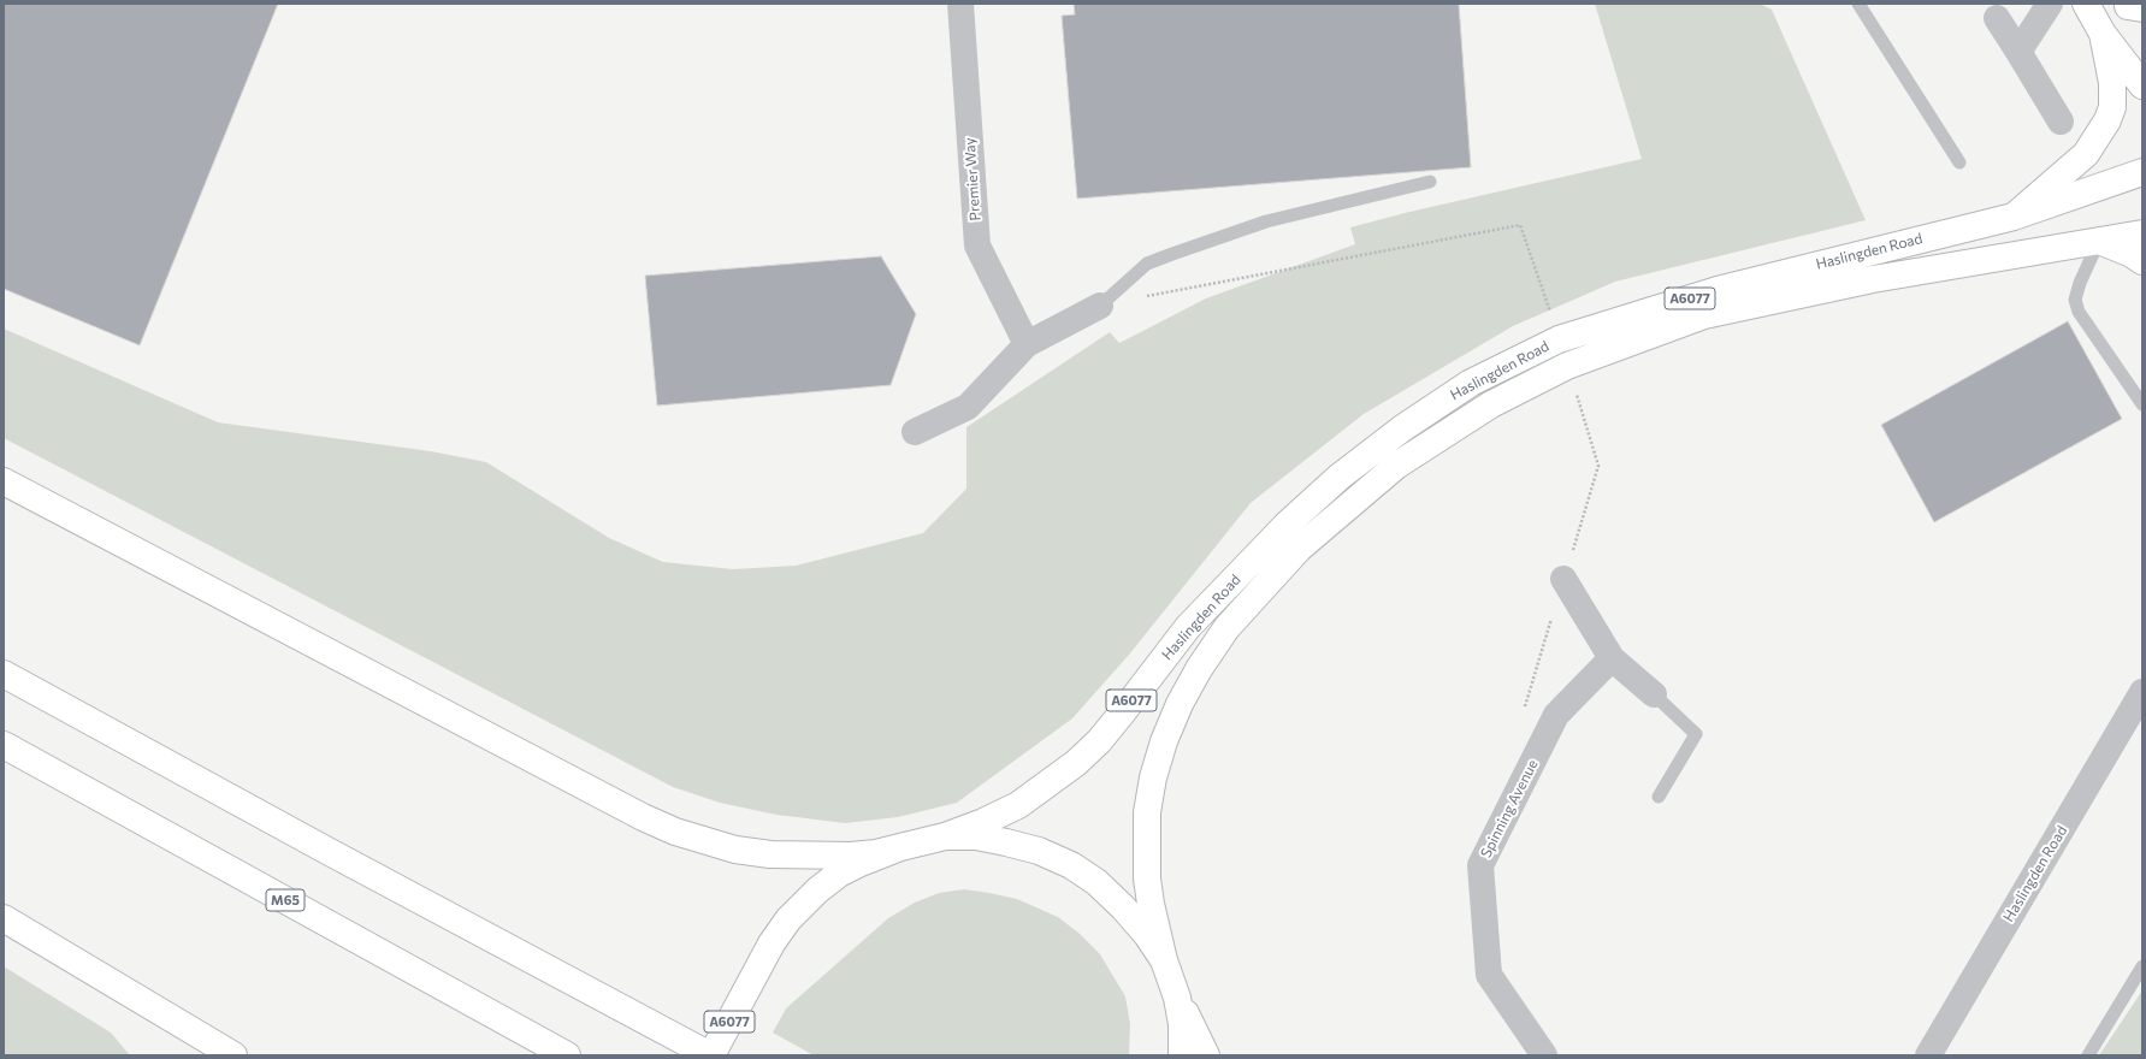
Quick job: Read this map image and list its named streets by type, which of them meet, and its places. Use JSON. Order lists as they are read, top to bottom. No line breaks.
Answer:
{"streets":{"main road":["Haslingden Road","A6077","M65"],"street":["Premier Way","Spinning Avenue"]},"crossings":[["Haslingden Road","A6077"]]}
